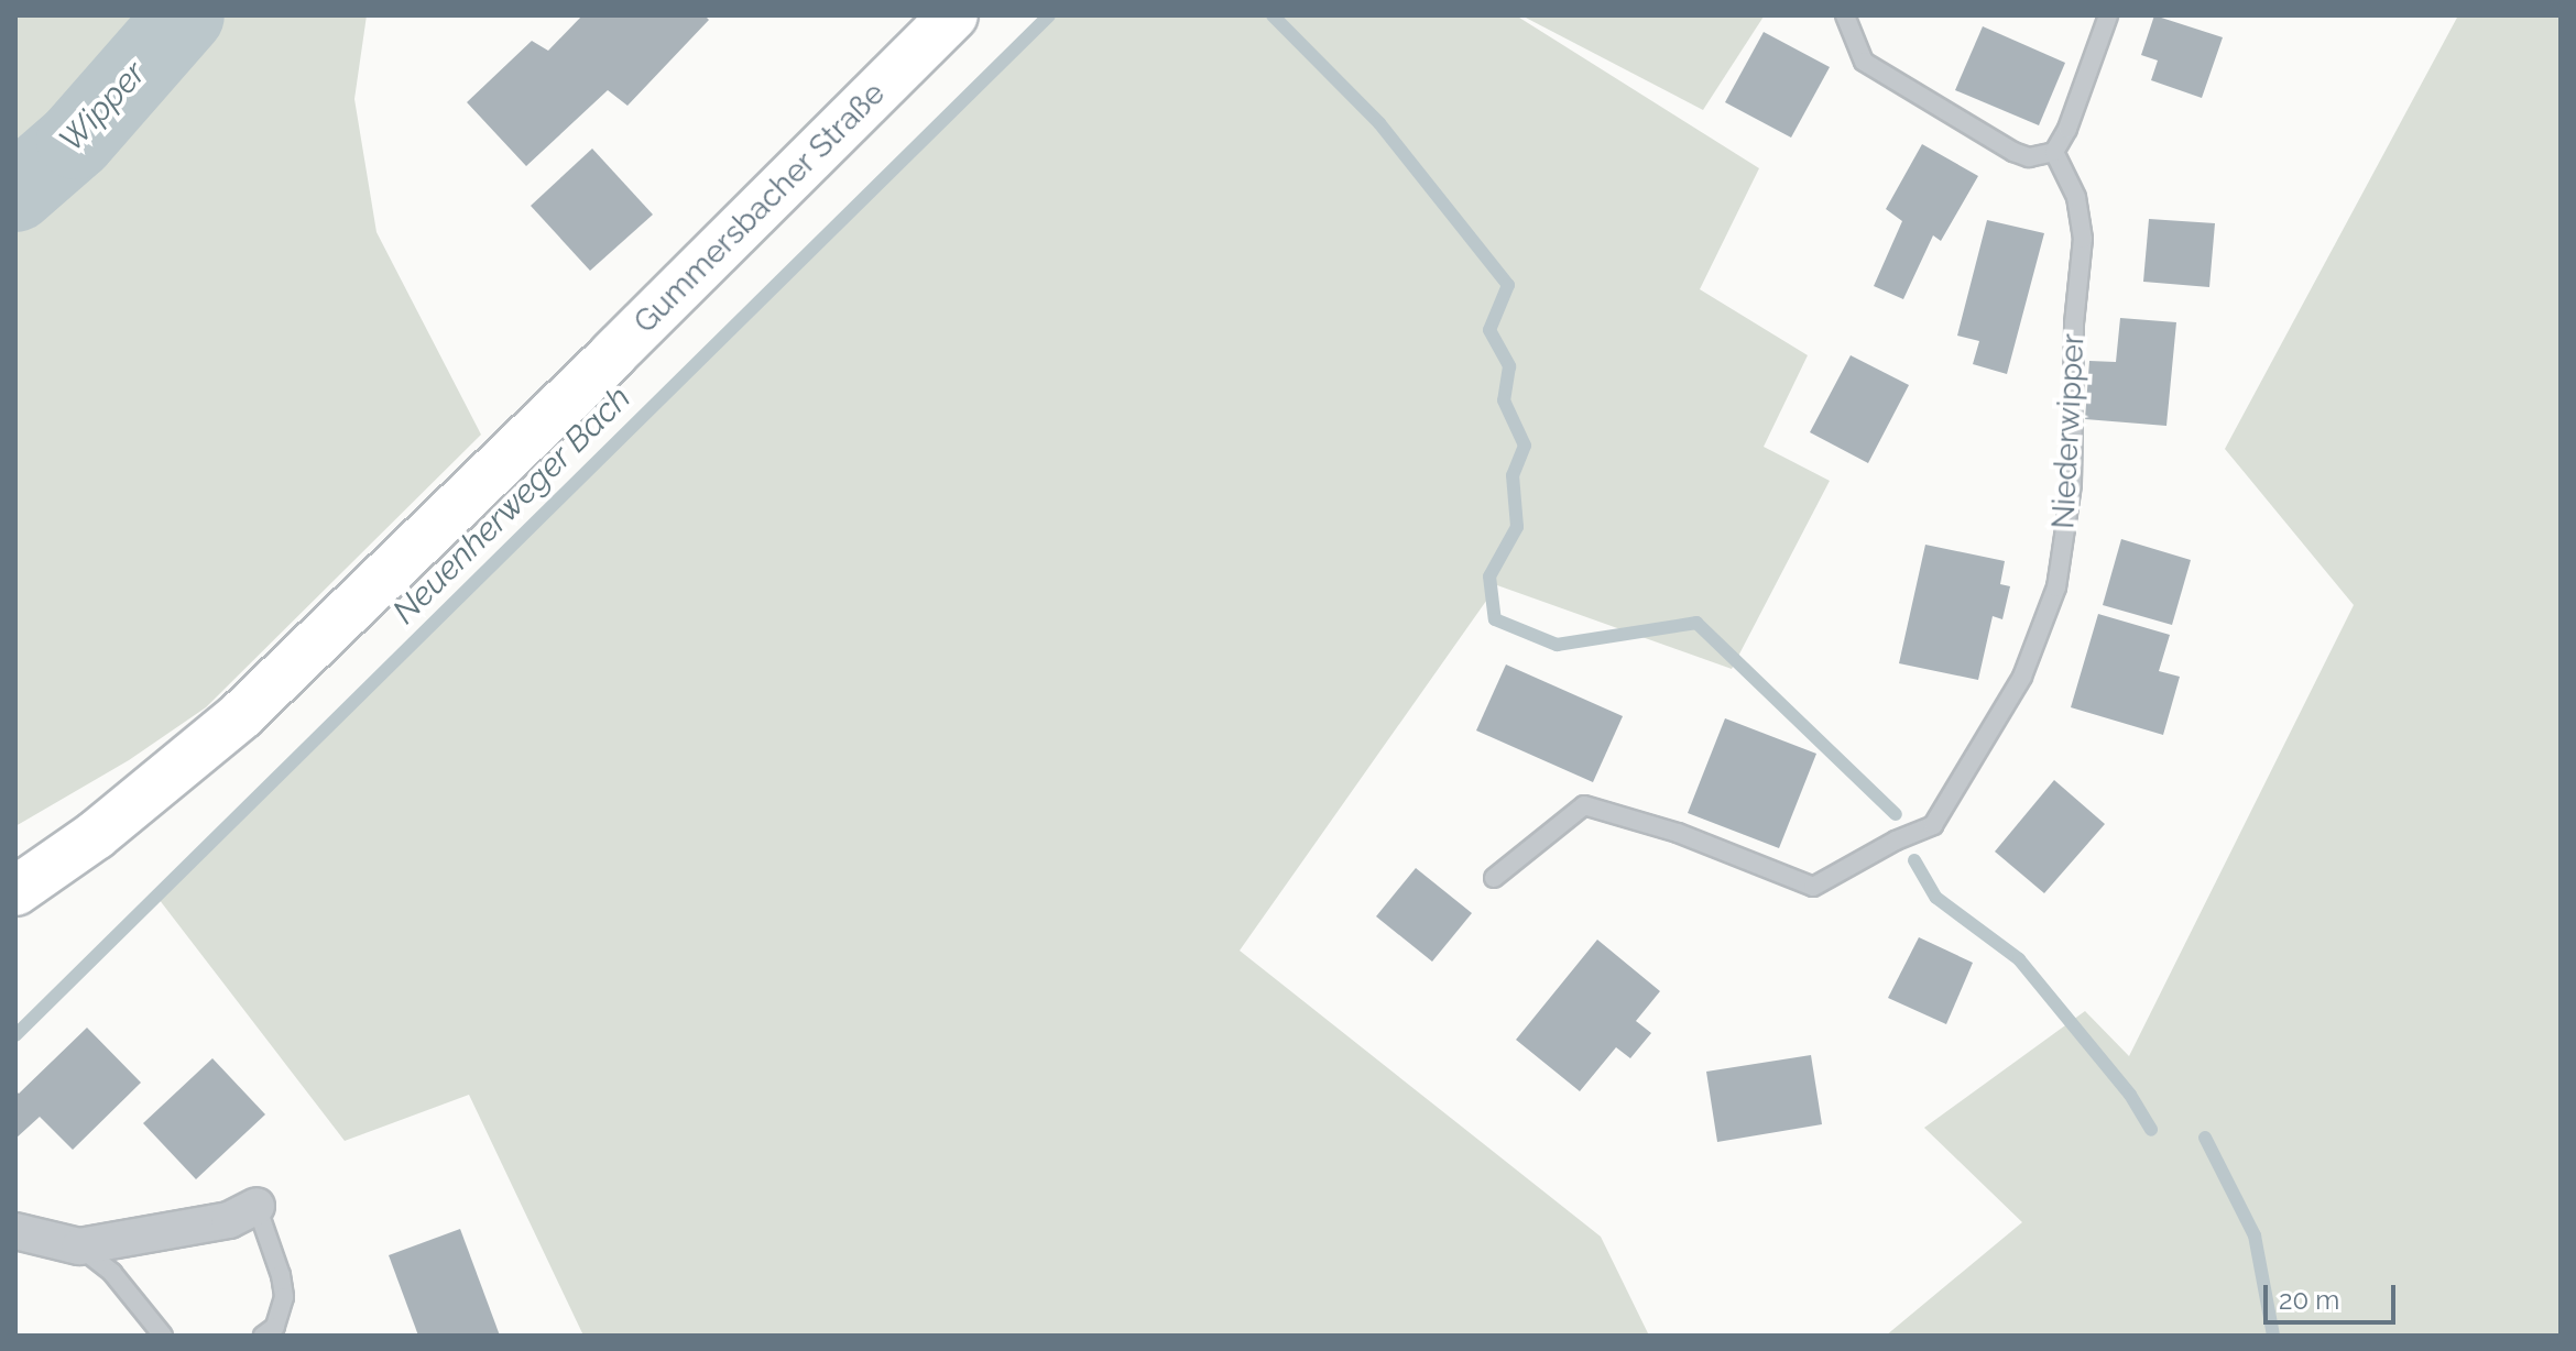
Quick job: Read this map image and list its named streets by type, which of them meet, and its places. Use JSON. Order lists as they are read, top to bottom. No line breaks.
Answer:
{"streets":{"main road":["Gummersbacher Straße"],"lane":["Niederwipper"]},"water":["Wipper","Neuenherweger Bach"],"scale_bar":"20 m"}
